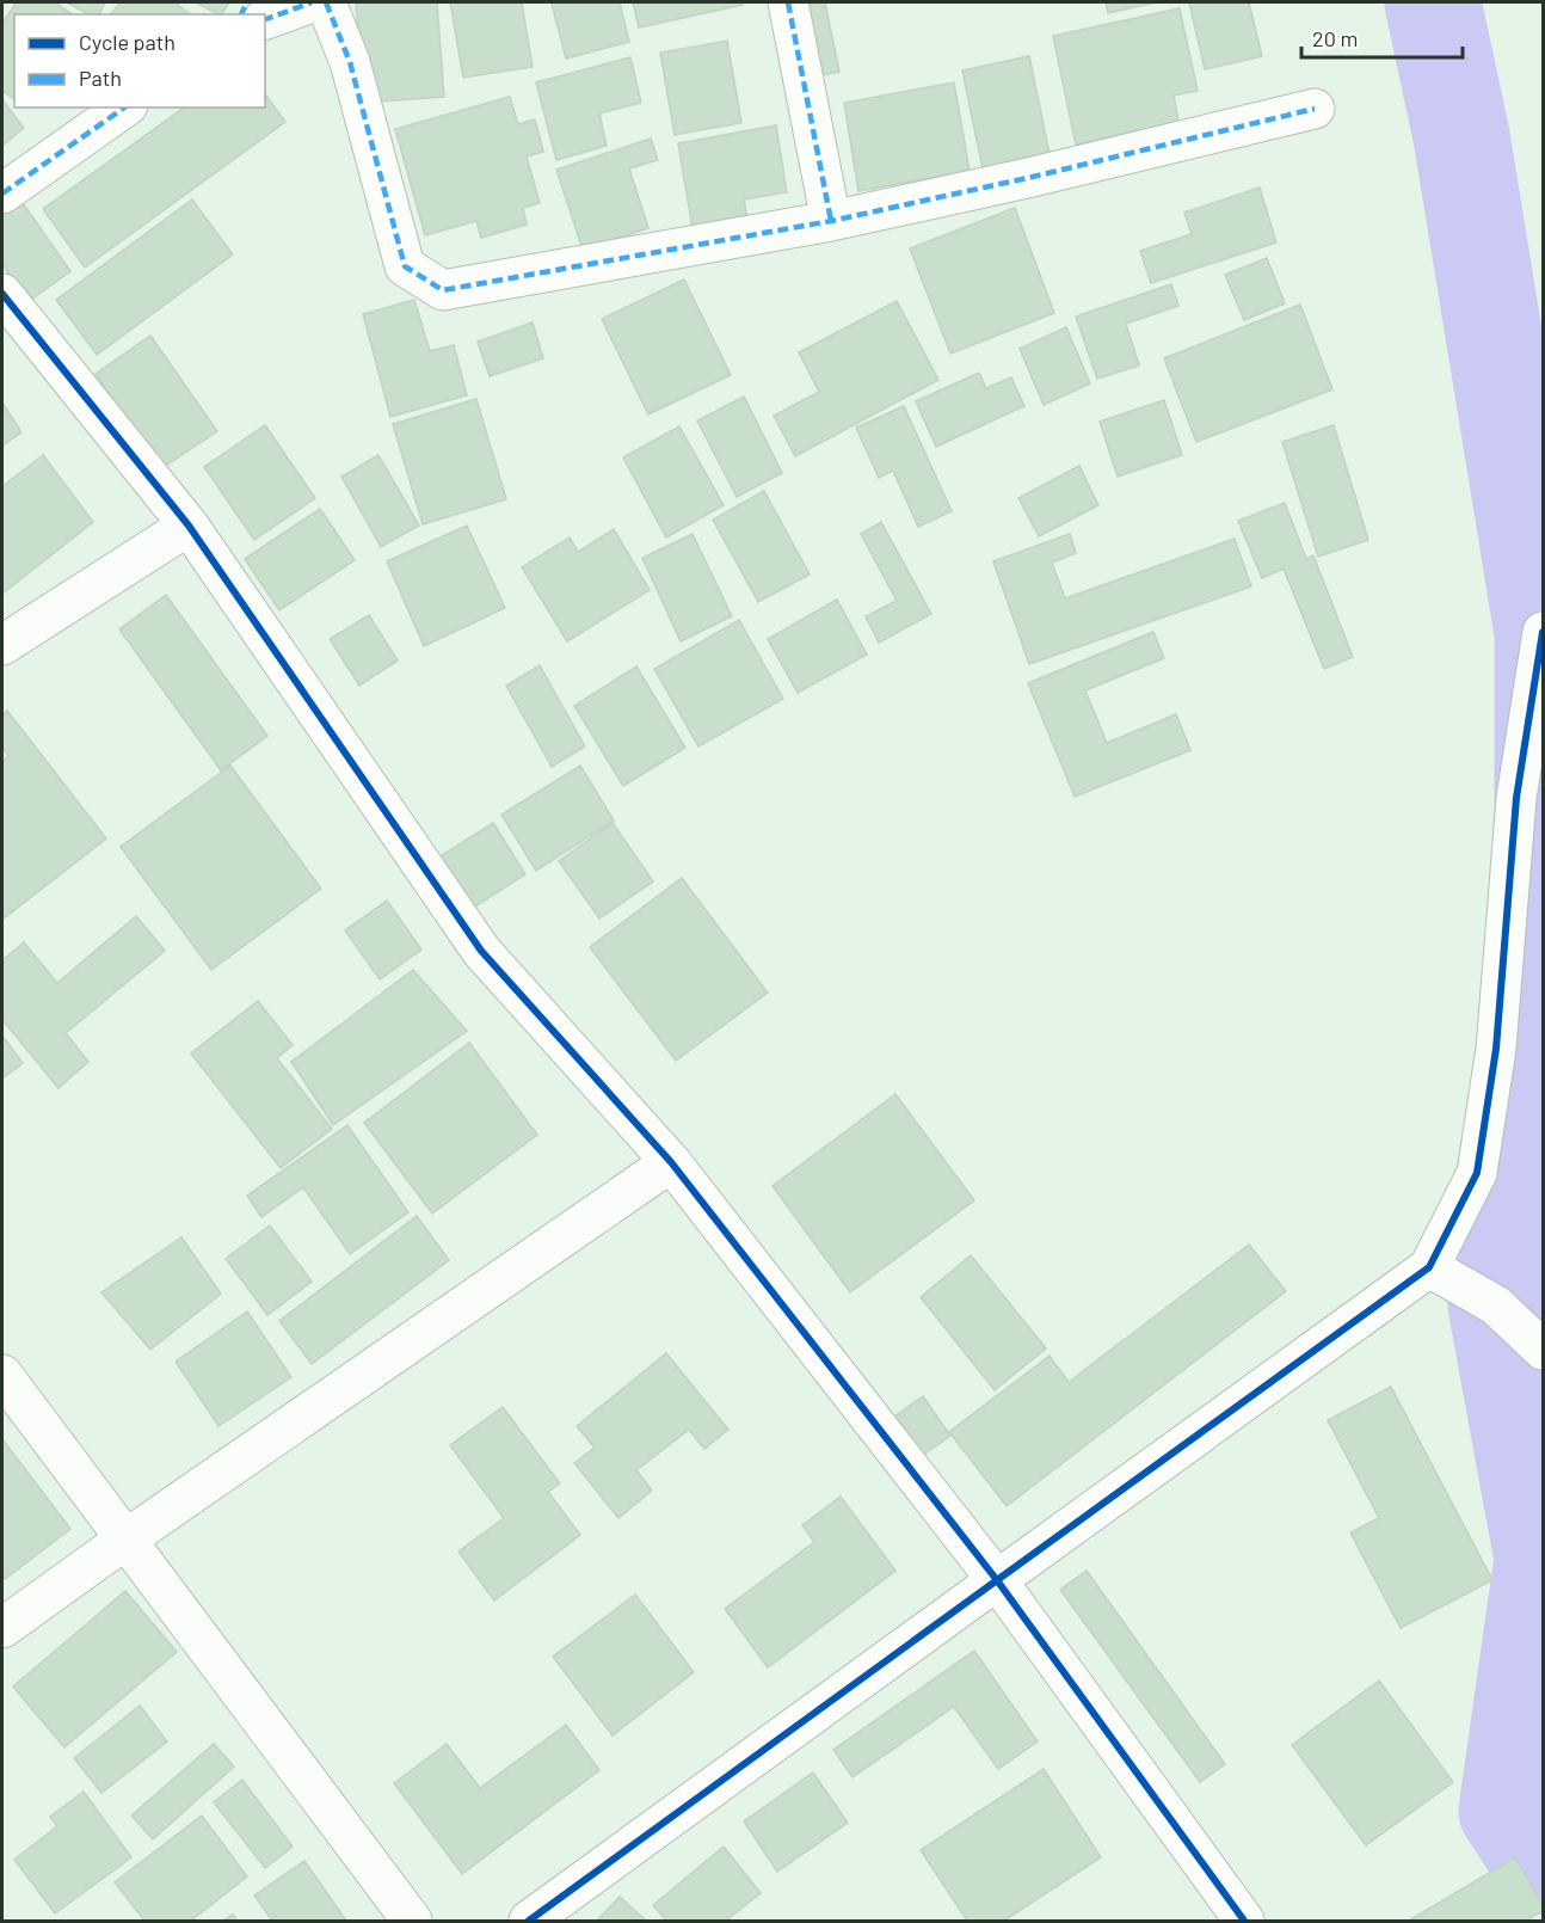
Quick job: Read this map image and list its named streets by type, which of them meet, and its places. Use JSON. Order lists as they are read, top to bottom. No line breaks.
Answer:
{"legend":["Cycle path","Path"],"scale_bar":"20 m"}
